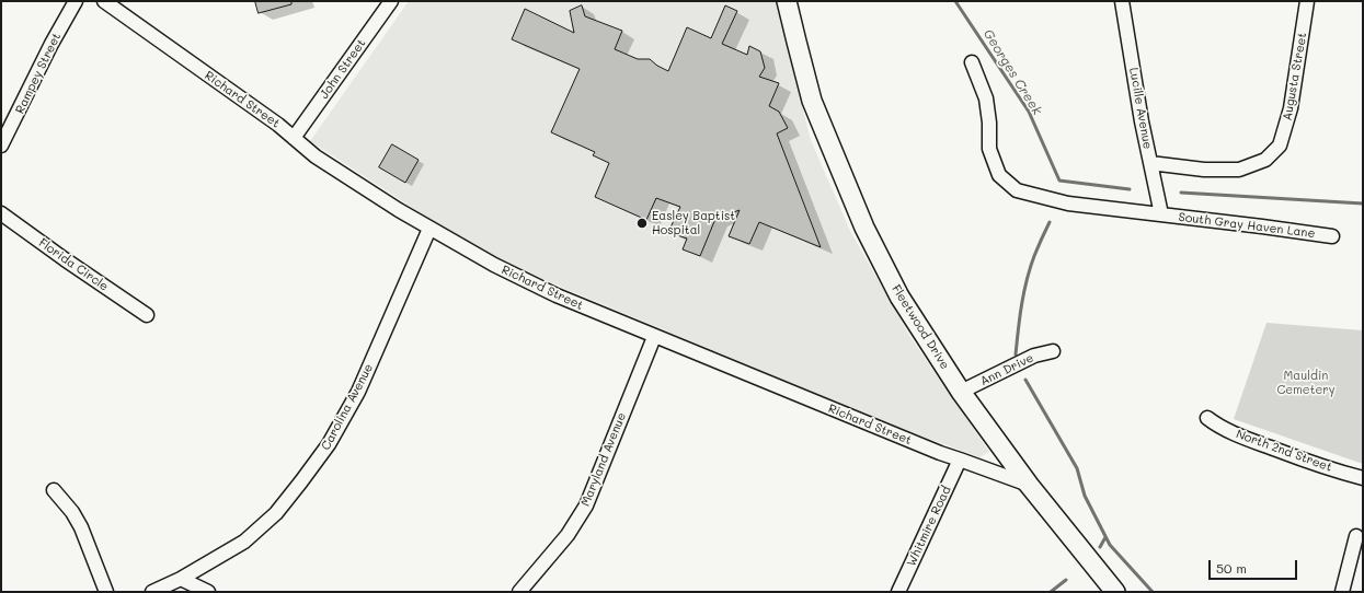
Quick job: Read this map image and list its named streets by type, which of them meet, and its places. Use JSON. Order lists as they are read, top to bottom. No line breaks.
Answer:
{"streets":{"street":["John Street","Rampey Street","Augusta Street","Richard Street","Lucille Avenue","South Gray Haven Lane","Florida Circle","Fleetwood Drive","Ann Drive","Carolina Avenue","North 2nd Street","Maryland Avenue","Whitmire Road"]},"crossings":[["John Street","Richard Street"],["Augusta Street","Lucille Avenue"],["Richard Street","Fleetwood Drive"],["Richard Street","Carolina Avenue"],["Richard Street","Maryland Avenue"],["Richard Street","Whitmire Road"],["Lucille Avenue","South Gray Haven Lane"],["Fleetwood Drive","Ann Drive"]],"water":["Georges Creek"],"parks":["Mauldin Cemetery"],"places":["Easley Baptist Hospital"],"scale_bar":"50 m"}
